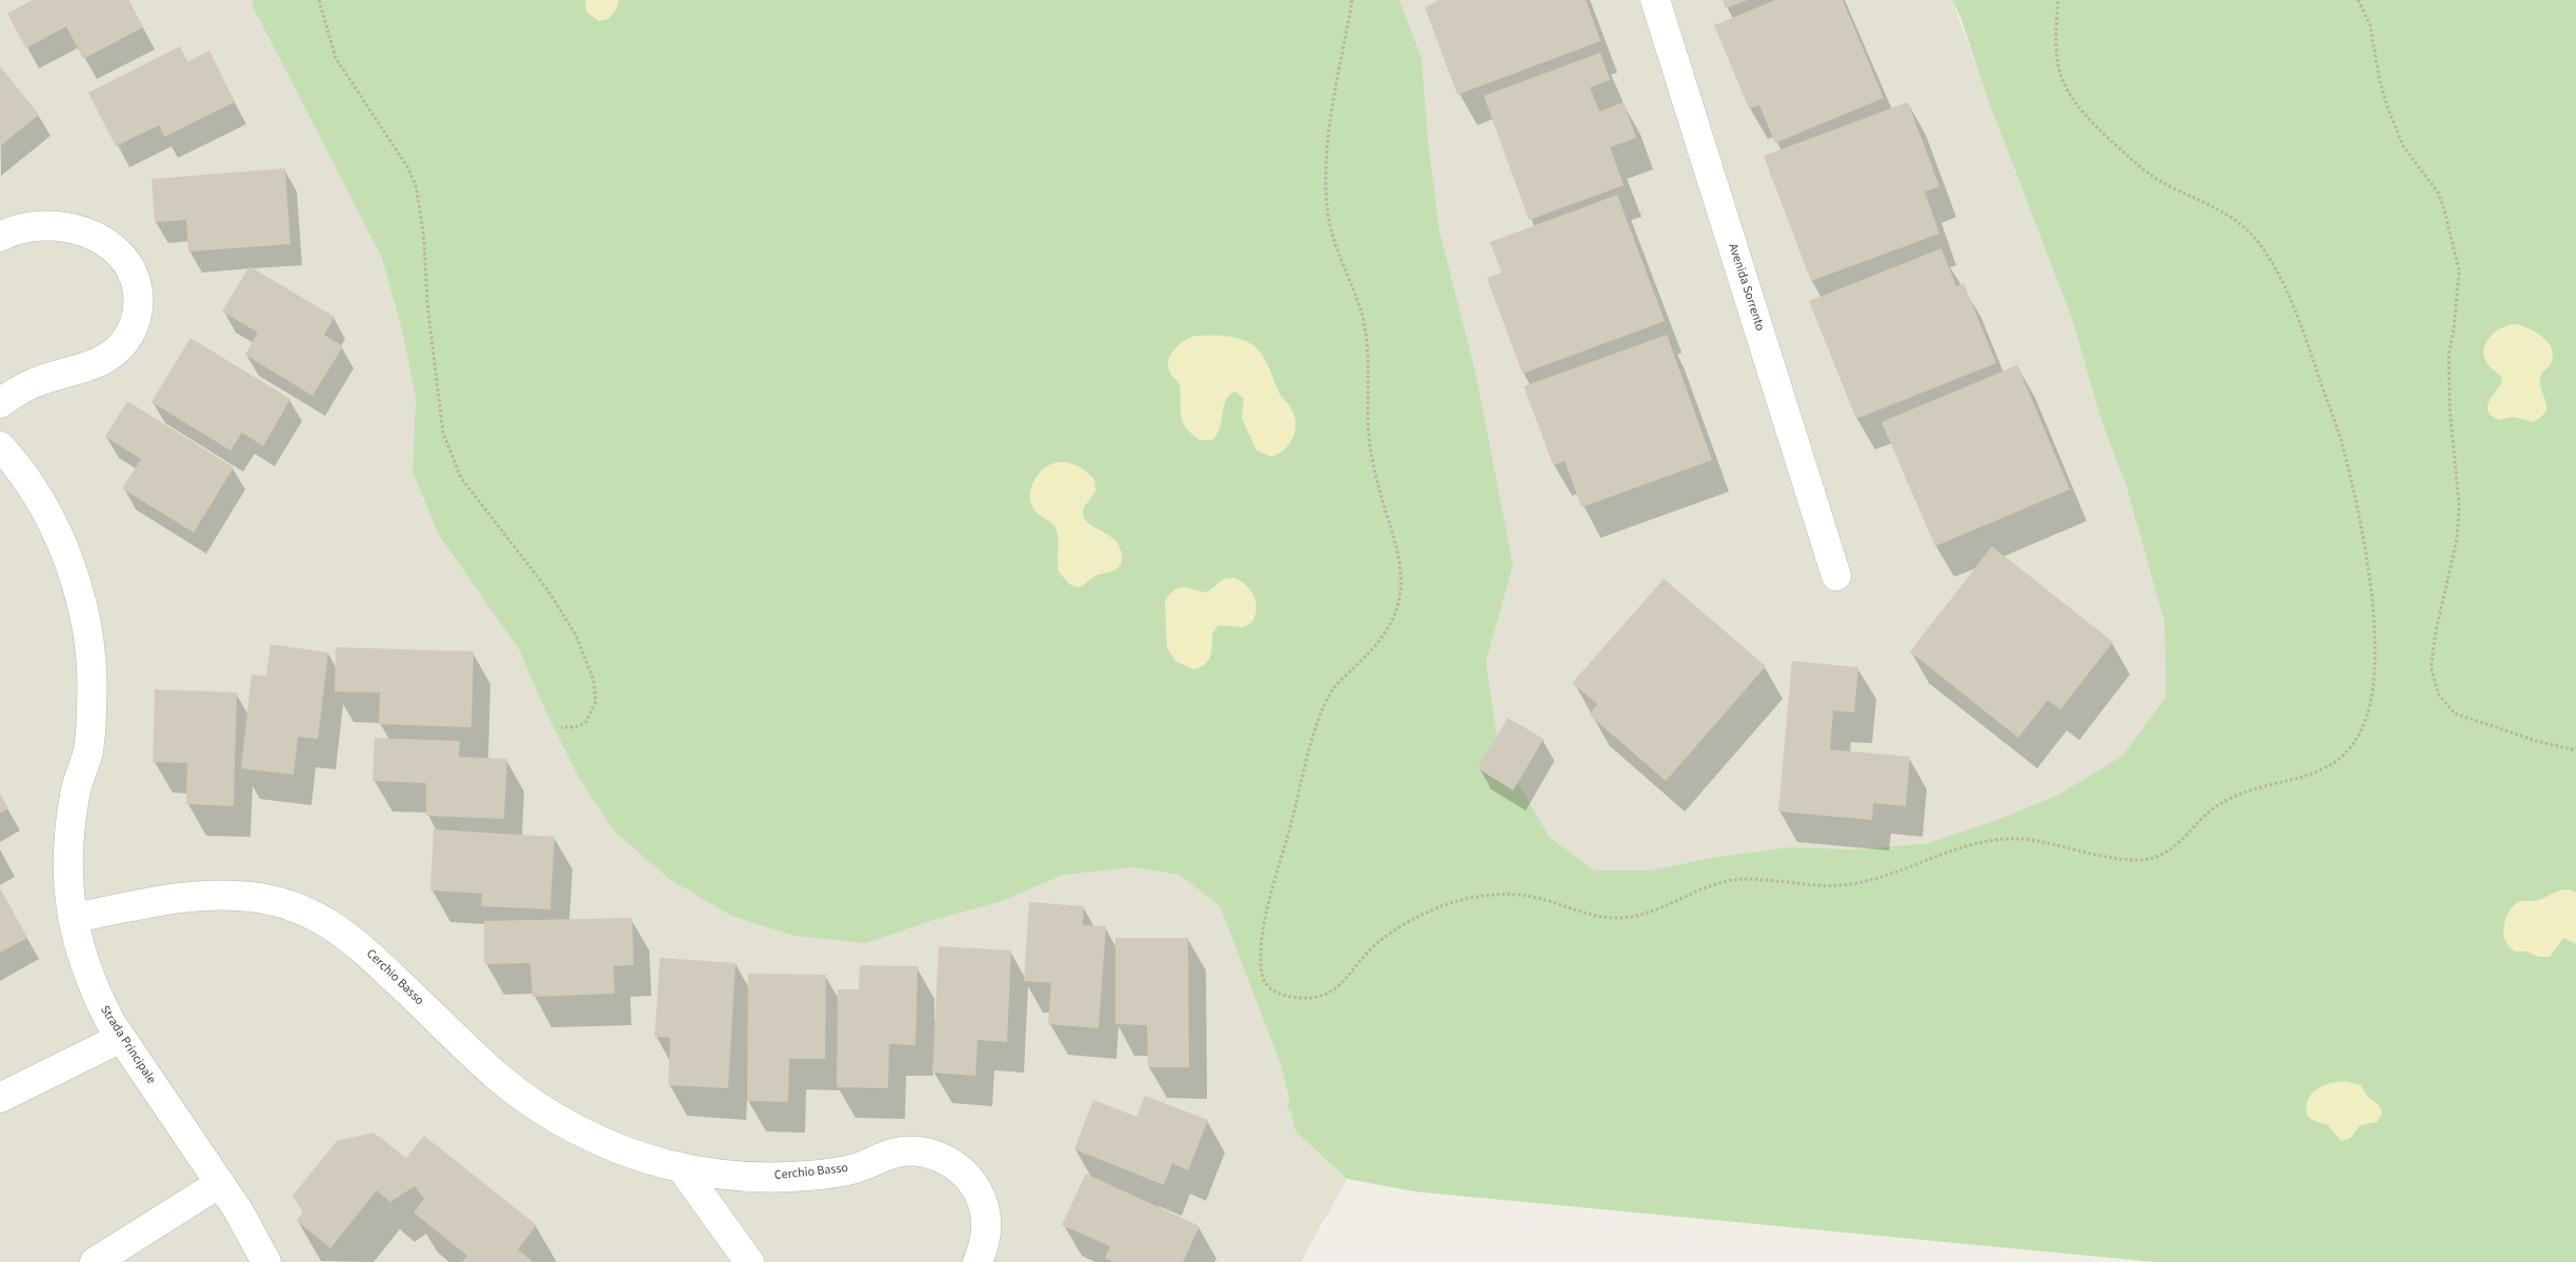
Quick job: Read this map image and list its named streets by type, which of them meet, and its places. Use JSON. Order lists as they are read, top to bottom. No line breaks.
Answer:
{"streets":{"street":["Avenida Sorrento","Cerchio Basso","Strada Principale"]},"crossings":[["Cerchio Basso","Strada Principale"]]}
